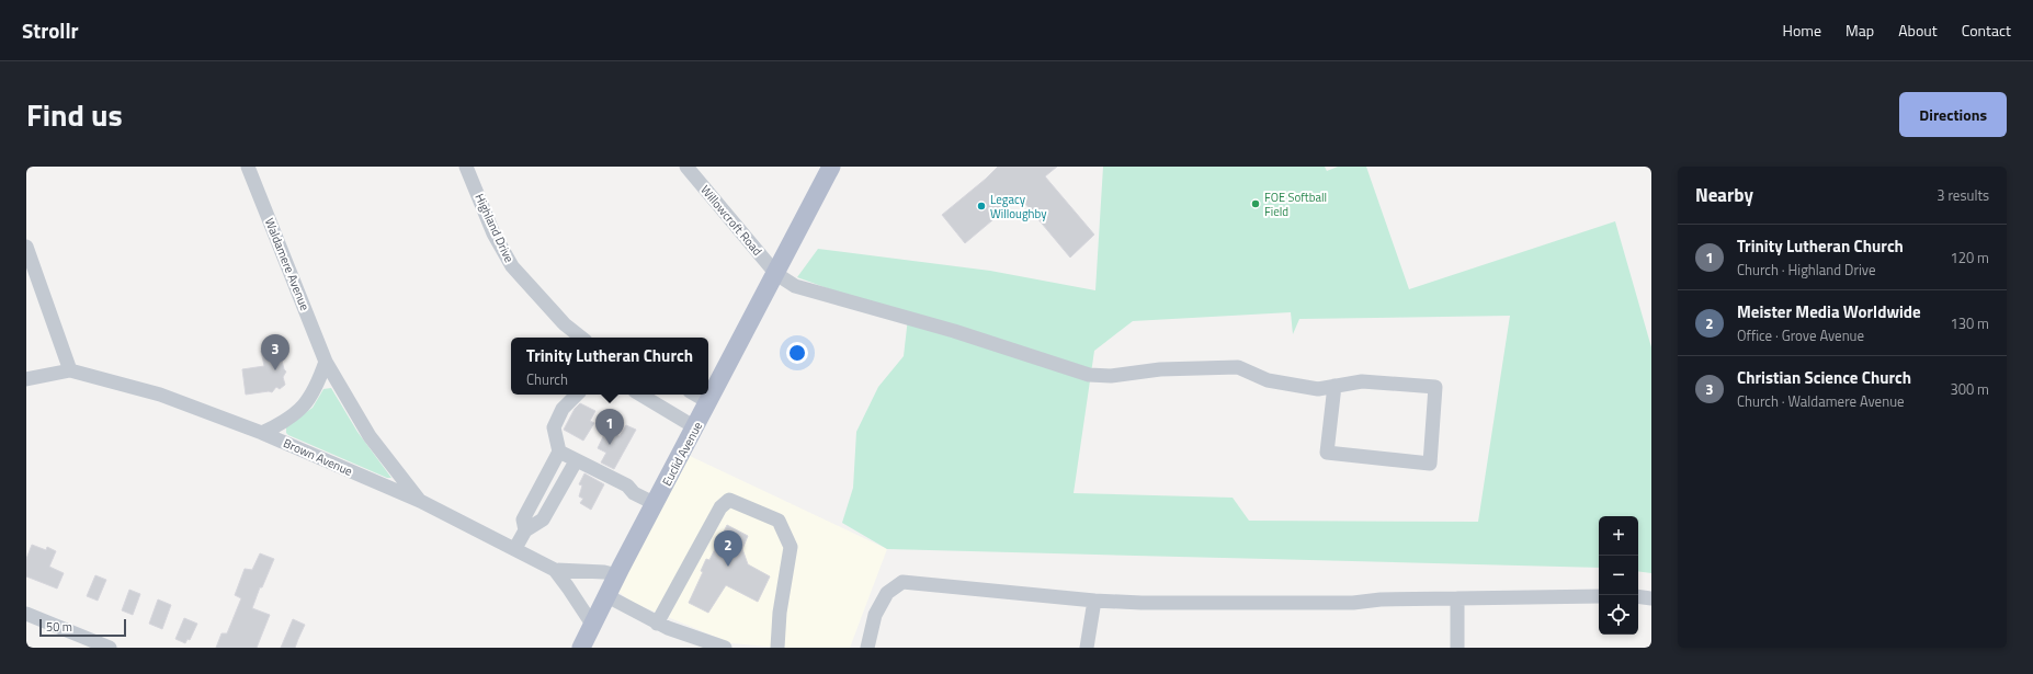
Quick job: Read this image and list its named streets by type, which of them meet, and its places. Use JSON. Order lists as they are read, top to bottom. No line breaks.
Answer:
{"streets":{"main road":["Euclid Avenue"],"street":["Willowcroft Road","Highland Drive","Waldamere Avenue","Brown Avenue"]},"crossings":[["Willowcroft Road","Euclid Avenue"],["Waldamere Avenue","Brown Avenue"],["Euclid Avenue","Brown Avenue"]],"places":["FOE Softball Field","Legacy Willoughby"],"scale_bar":"50 m","page":{"header":"Strollr","nav":["Home","Map","About","Contact"],"title":"Find us","buttons":"Directions","heading":["Nearby","3 results"],"list":[{"mark":"1","name":"Trinity Lutheran Church","note":"Church · Highland Drive","value":"120 m"},{"mark":"2","name":"Meister Media Worldwide","note":"Office · Grove Avenue","value":"130 m"},{"mark":"3","name":"Christian Science Church","note":"Church · Waldamere Avenue","value":"300 m"}],"pins":["3","1","2"],"popup":["Trinity Lutheran Church","Church"],"map_buttons":["+","−"],"scale":"50 m"}}
